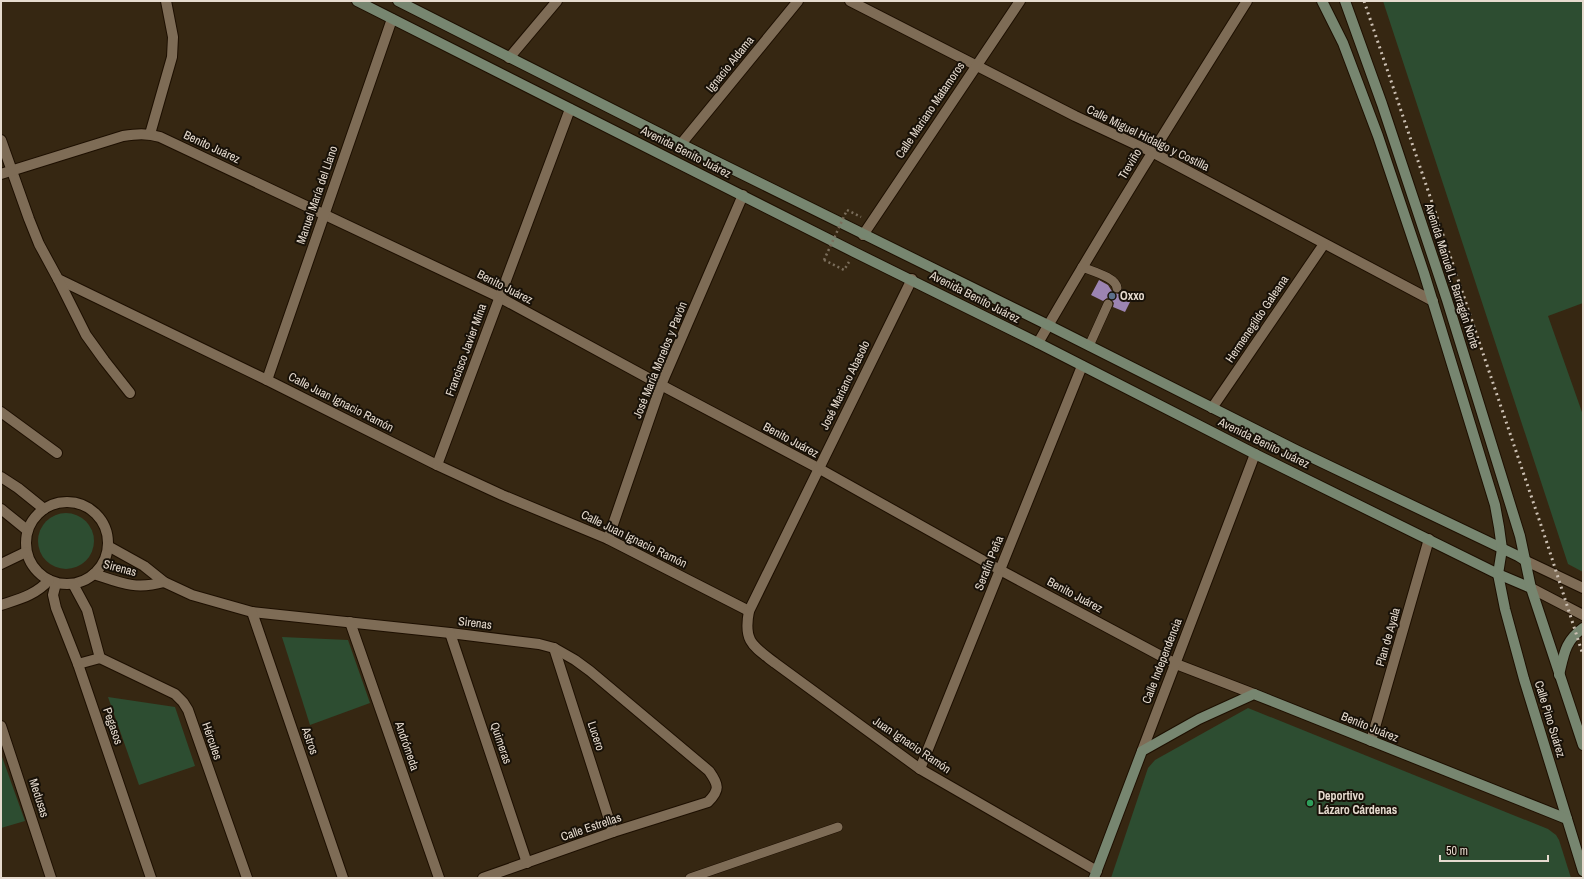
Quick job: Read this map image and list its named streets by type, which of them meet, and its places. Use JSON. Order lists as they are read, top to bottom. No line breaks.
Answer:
{"streets":{"main road":["Benito Juárez","Avenida Benito Juárez","Avenida Manuel L. Barragán Norte","Calle Independencia","Calle Pino Suárez"],"street":["Ignacio Aldama","Calle Mariano Matamoros","Calle Miguel Hidalgo y Costilla","Treviño","Manuel María del Llano","Hermenegildo Galeana","Francisco Javier Mina","José María Morelos y Pavón","José Mariano Abasolo","Calle Juan Ignacio Ramón","Serafín Peña","Sirenas","Plan de Ayala","Pegasos","Lucero","Hércules","Astros","Quimeras","Juan Ignacio Ramón","Andrómeda","Medusas","Calle Estrellas"]},"crossings":[["Ignacio Aldama","Avenida Benito Juárez"],["Calle Mariano Matamoros","Calle Miguel Hidalgo y Costilla"],["Calle Mariano Matamoros","Avenida Benito Juárez"],["Calle Miguel Hidalgo y Costilla","Treviño"],["Calle Miguel Hidalgo y Costilla","Hermenegildo Galeana"],["Benito Juárez","Manuel María del Llano"],["Benito Juárez","Francisco Javier Mina"],["Benito Juárez","José María Morelos y Pavón"],["Benito Juárez","José Mariano Abasolo"],["Benito Juárez","Serafín Peña"],["Benito Juárez","Plan de Ayala"],["Benito Juárez","Calle Independencia"],["Benito Juárez","Calle Pino Suárez"],["Avenida Benito Juárez","Treviño"],["Avenida Benito Juárez","Manuel María del Llano"],["Avenida Benito Juárez","Avenida Manuel L. Barragán Norte"],["Avenida Benito Juárez","Hermenegildo Galeana"],["Avenida Benito Juárez","Francisco Javier Mina"],["Avenida Benito Juárez","José María Morelos y Pavón"],["Avenida Benito Juárez","José Mariano Abasolo"],["Avenida Benito Juárez","Serafín Peña"],["Avenida Benito Juárez","Plan de Ayala"],["Avenida Benito Juárez","Calle Independencia"],["Avenida Benito Juárez","Calle Pino Suárez"],["Manuel María del Llano","Calle Juan Ignacio Ramón"],["Avenida Manuel L. Barragán Norte","Calle Pino Suárez"],["Francisco Javier Mina","Calle Juan Ignacio Ramón"],["José María Morelos y Pavón","Calle Juan Ignacio Ramón"],["José Mariano Abasolo","Calle Juan Ignacio Ramón"],["José Mariano Abasolo","Juan Ignacio Ramón"],["Calle Juan Ignacio Ramón","Juan Ignacio Ramón"],["Serafín Peña","Juan Ignacio Ramón"],["Sirenas","Pegasos"],["Sirenas","Lucero"],["Sirenas","Astros"],["Sirenas","Quimeras"],["Sirenas","Andrómeda"],["Sirenas","Calle Estrellas"],["Calle Independencia","Juan Ignacio Ramón"],["Lucero","Calle Estrellas"],["Quimeras","Calle Estrellas"]],"places":["Oxxo","Deportivo Lázaro Cárdenas"],"scale_bar":"50 m"}
